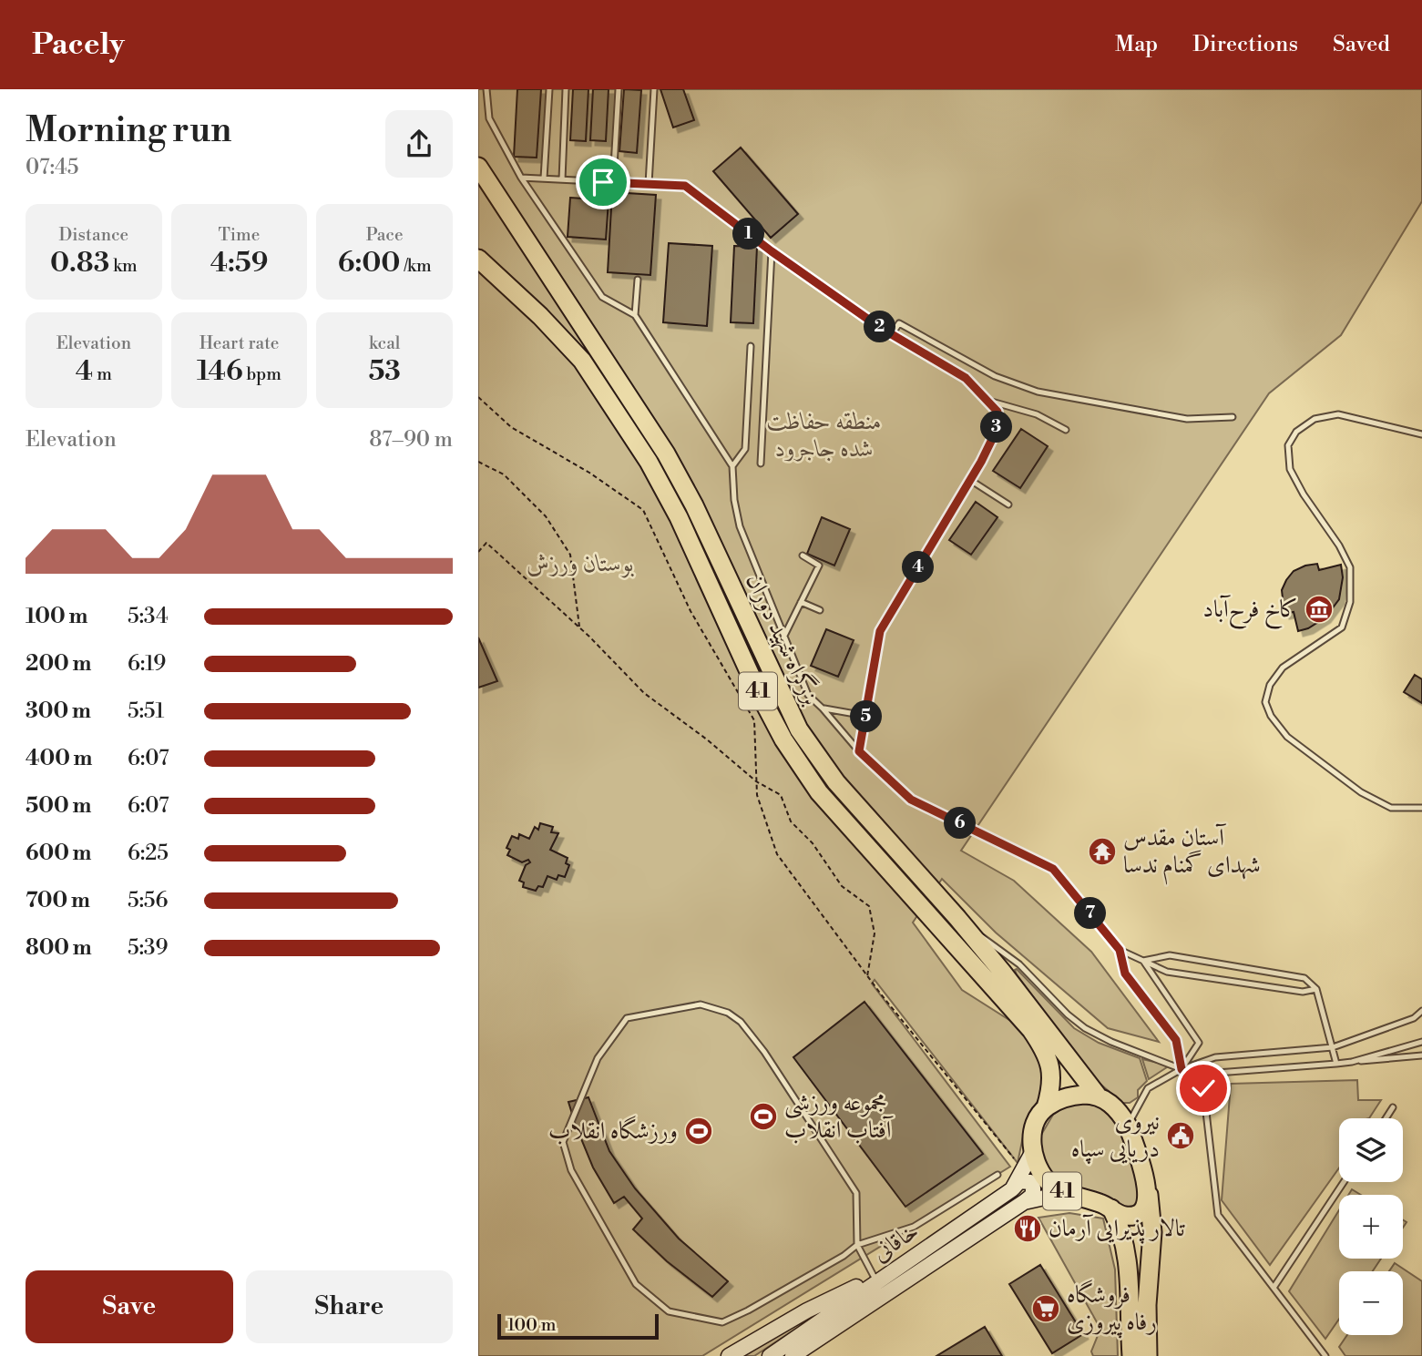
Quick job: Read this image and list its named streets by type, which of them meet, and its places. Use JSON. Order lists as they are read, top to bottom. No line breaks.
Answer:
{"streets":{"highway":["بزرگراه شهید دوران","41"],"main road":["خاقانی"]},"crossings":[["بزرگراه شهید دوران","41"],["بزرگراه شهید دوران","خاقانی"],["41","خاقانی"]],"parks":["منطقه حفاظت شده جاجرود","بوستان ورزش"],"places":{"museum":["کاخ فرح‌آباد"],"temple":["آستان مقدس شهدای گمنام ندسا"],"sports":["مجموعه ورزشی آفتاب انقلاب","ورزشگاه انقلاب"],"public building":["نیروی دریایی سپاه"],"restaurant":["تالار پذیرایی آرمان"],"supermarket":["فروشگاه رفاه پیروزی"]},"scale_bar":"100 m","page":{"header":"Pacely","nav":["Map","Directions","Saved"],"heading":["Morning run","07:45"],"stats":[["Distance","0.83 km"],["Time","4:59"],["Pace","6:00 /km"],["Elevation","4 m"],["Heart rate","146 bpm"],["kcal","53"]],"pins":["1","2","3","4","5","6","7"],"chart":["Elevation","87–90 m"],"list":[{"name":"100 m","note":"5:34"},{"name":"200 m","note":"6:19"},{"name":"300 m","note":"5:51"},{"name":"400 m","note":"6:07"},{"name":"500 m","note":"6:07"},{"name":"600 m","note":"6:25"},{"name":"700 m","note":"5:56"},{"name":"800 m","note":"5:39"}],"map_buttons":["+","−"],"buttons":["Save","Share"],"scale":"100 m"}}
